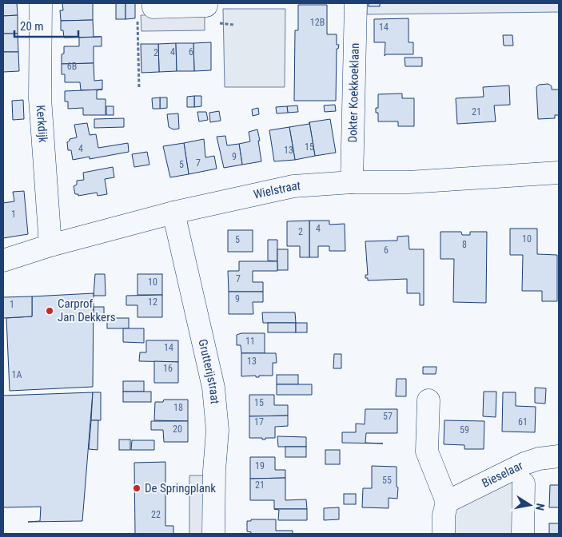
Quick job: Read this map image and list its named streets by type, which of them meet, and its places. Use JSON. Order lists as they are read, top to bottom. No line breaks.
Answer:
{"streets":{"street":["Dokter Koekkoeklaan","Kerkdijk","Wielstraat","Grutterijstraat","Bieselaar"]},"crossings":[["Dokter Koekkoeklaan","Wielstraat"],["Kerkdijk","Wielstraat"],["Wielstraat","Grutterijstraat"]],"places":["Carprof Jan Dekkers","De Springplank"],"house_numbers":["12B","14","4","6","2","6B","21","15","4","13","9","7","5","1","4","2","10","5","8","6","7","10","9","12","1","11","14","13","16","1A","15","18","57","17","61","20","59","19","55","21","22"],"scale_bar":"20 m","north":"right"}
